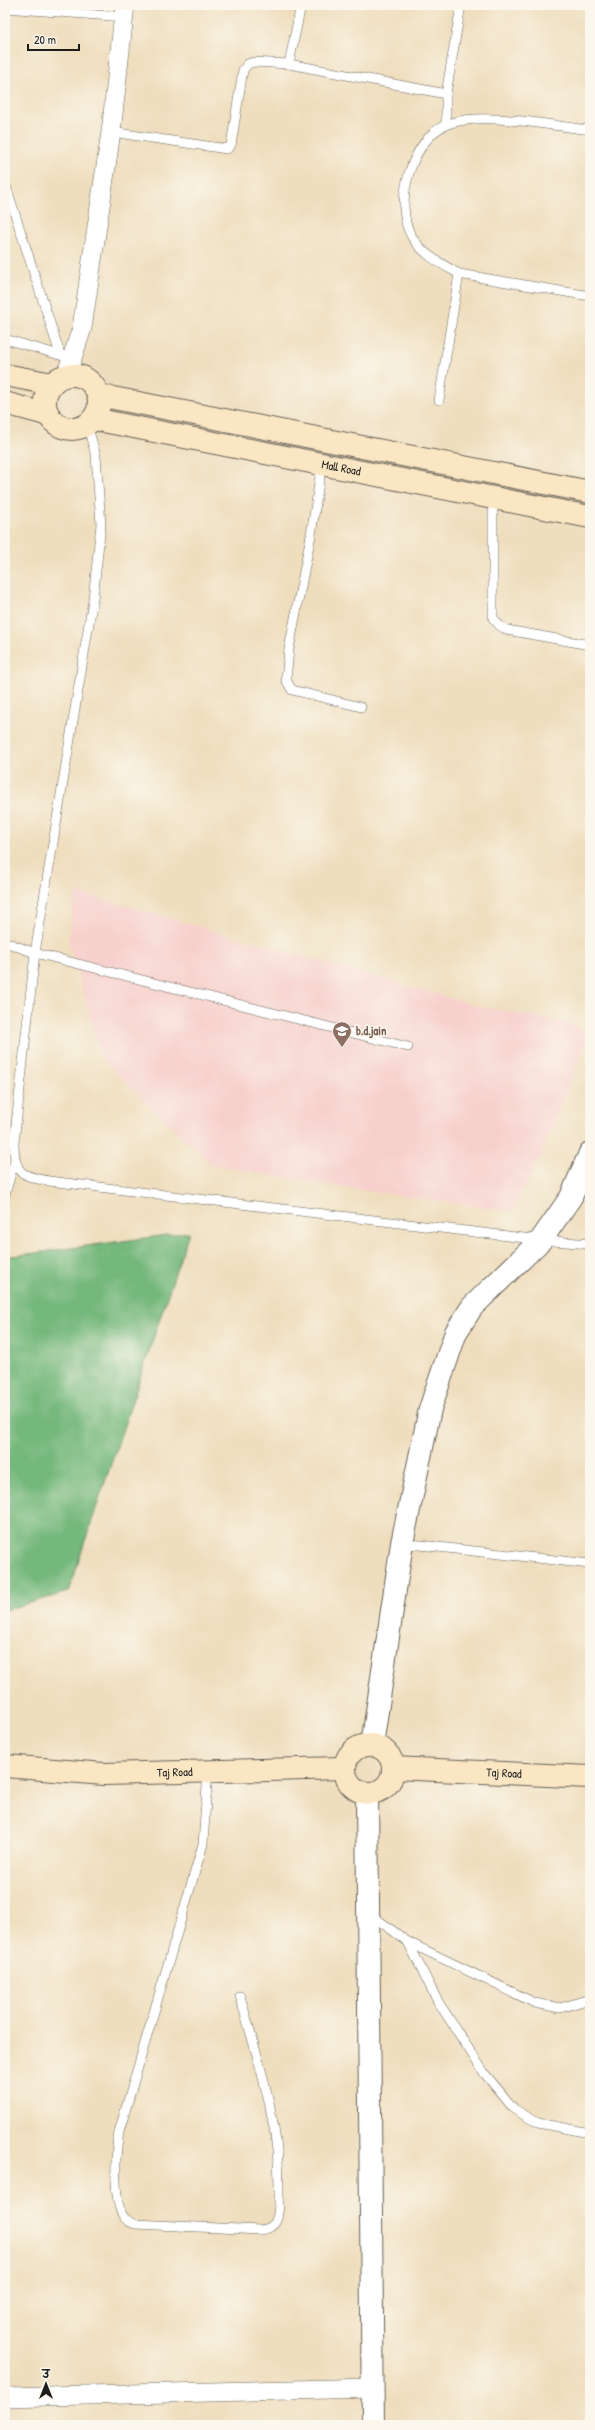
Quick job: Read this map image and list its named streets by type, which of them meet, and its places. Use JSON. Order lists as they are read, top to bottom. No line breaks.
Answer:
{"streets":{"main road":["Mall Road","Taj Road"]},"places":{"school or university":["b.d.jain"]},"scale_bar":"20 m","north":"top"}
